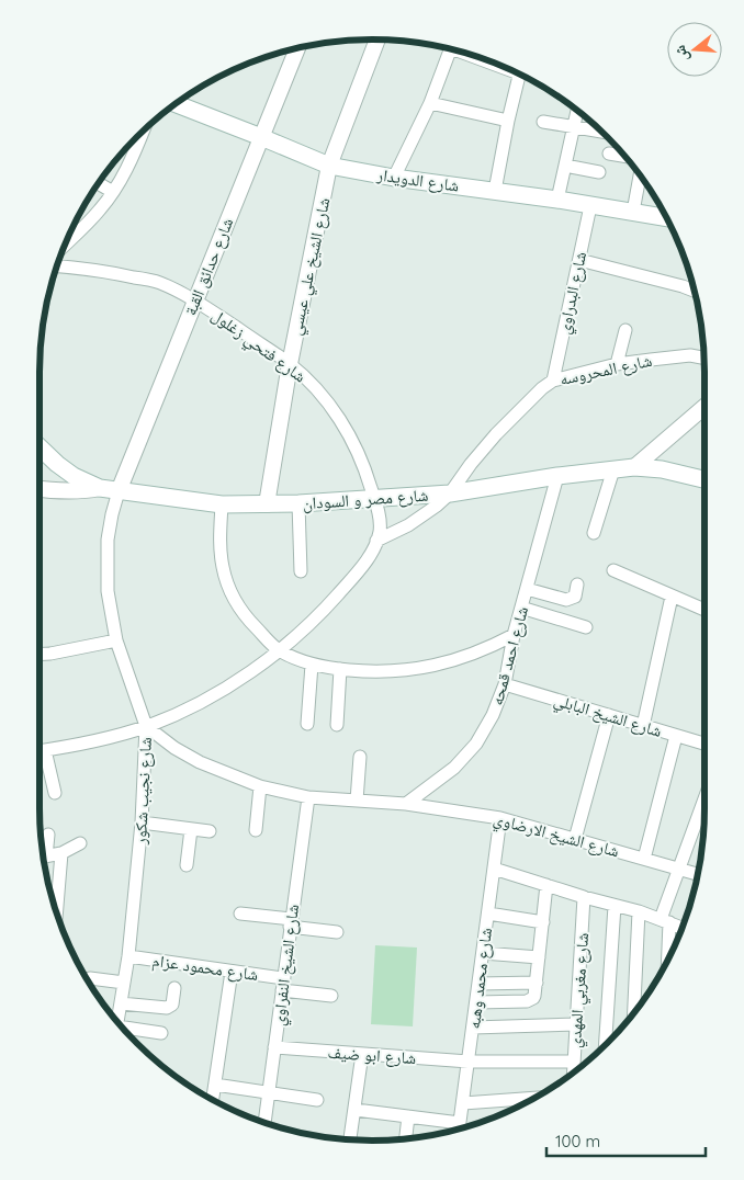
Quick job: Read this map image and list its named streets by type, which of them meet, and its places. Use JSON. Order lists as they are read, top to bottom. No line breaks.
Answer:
{"streets":{"main road":["شارع الدويدار","شارع مصر و السودان"],"street":["شارع حدائق القبة","شارع الشيخ علي عيسي","شارع البدراوي","شارع فتحي زغلول","شارع المحروسه","شارع احمد قمحه","شارع الشيخ البابلي","شارع نجيب شكور","شارع الشيخ الارضاوي","شارع الشيخ النفراوي","شارع محمود عزام","شارع محمد وهبه","شارع مغربي المهدي","شارع ابو ضيف"]},"crossings":[["شارع الدويدار","شارع حدائق القبة"],["شارع الدويدار","شارع الشيخ علي عيسي"],["شارع الدويدار","شارع البدراوي"],["شارع حدائق القبة","شارع فتحي زغلول"],["شارع حدائق القبة","شارع مصر و السودان"],["شارع حدائق القبة","شارع نجيب شكور"],["شارع الشيخ علي عيسي","شارع فتحي زغلول"],["شارع الشيخ علي عيسي","شارع مصر و السودان"],["شارع البدراوي","شارع المحروسه"],["شارع فتحي زغلول","شارع المحروسه"],["شارع فتحي زغلول","شارع مصر و السودان"],["شارع المحروسه","شارع مصر و السودان"],["شارع مصر و السودان","شارع احمد قمحه"],["شارع مصر و السودان","شارع نجيب شكور"],["شارع احمد قمحه","شارع الشيخ البابلي"],["شارع احمد قمحه","شارع الشيخ الارضاوي"],["شارع نجيب شكور","شارع الشيخ الارضاوي"],["شارع نجيب شكور","شارع محمود عزام"],["شارع الشيخ الارضاوي","شارع الشيخ النفراوي"],["شارع الشيخ الارضاوي","شارع محمد وهبه"],["شارع الشيخ النفراوي","شارع محمود عزام"],["شارع الشيخ النفراوي","شارع ابو ضيف"],["شارع محمد وهبه","شارع ابو ضيف"],["شارع مغربي المهدي","شارع ابو ضيف"]],"scale_bar":"100 m","north":"left"}
